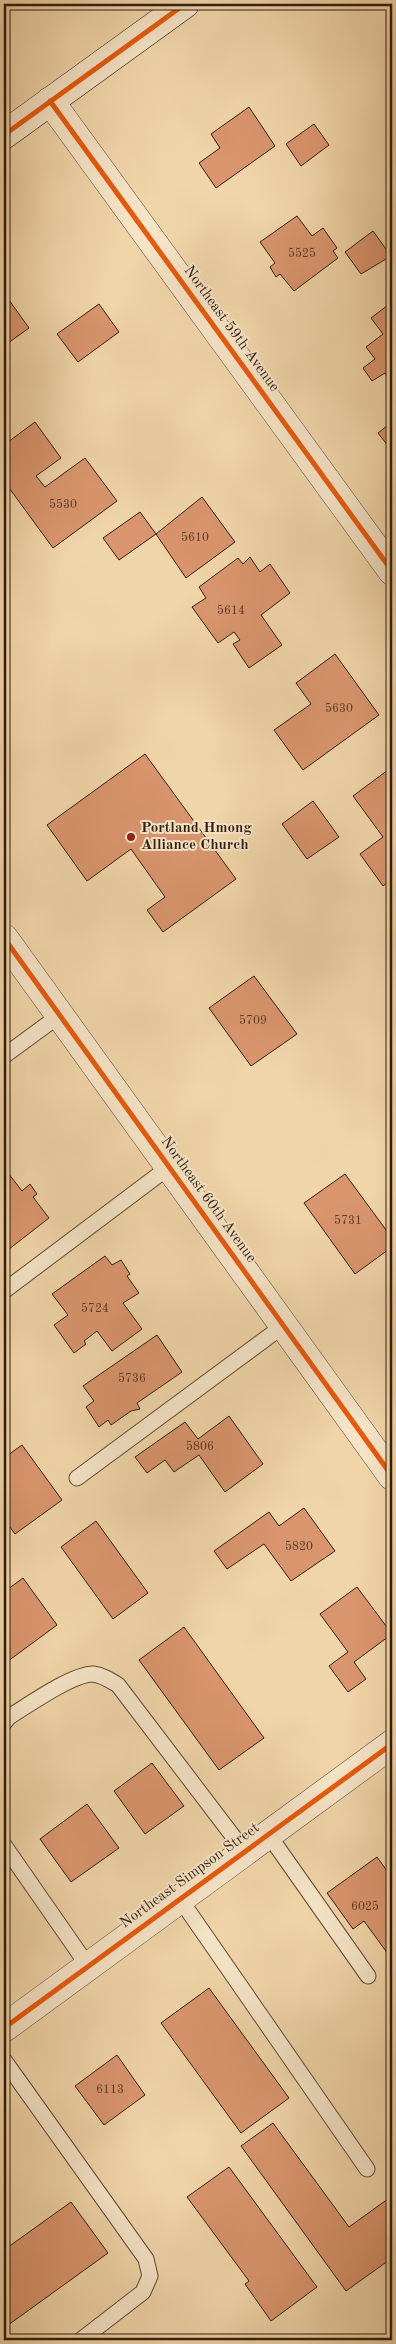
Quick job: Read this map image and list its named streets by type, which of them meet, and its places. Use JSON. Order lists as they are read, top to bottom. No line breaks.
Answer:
{"streets":{"street":["Northeast 59th Avenue","Northeast 60th Avenue","Northeast Simpson Street"]},"places":["Portland Hmong Alliance Church"],"house_numbers":["5525","5530","5610","5614","5630","5709","5731","5724","5736","5806","5820","6025","6113"]}
